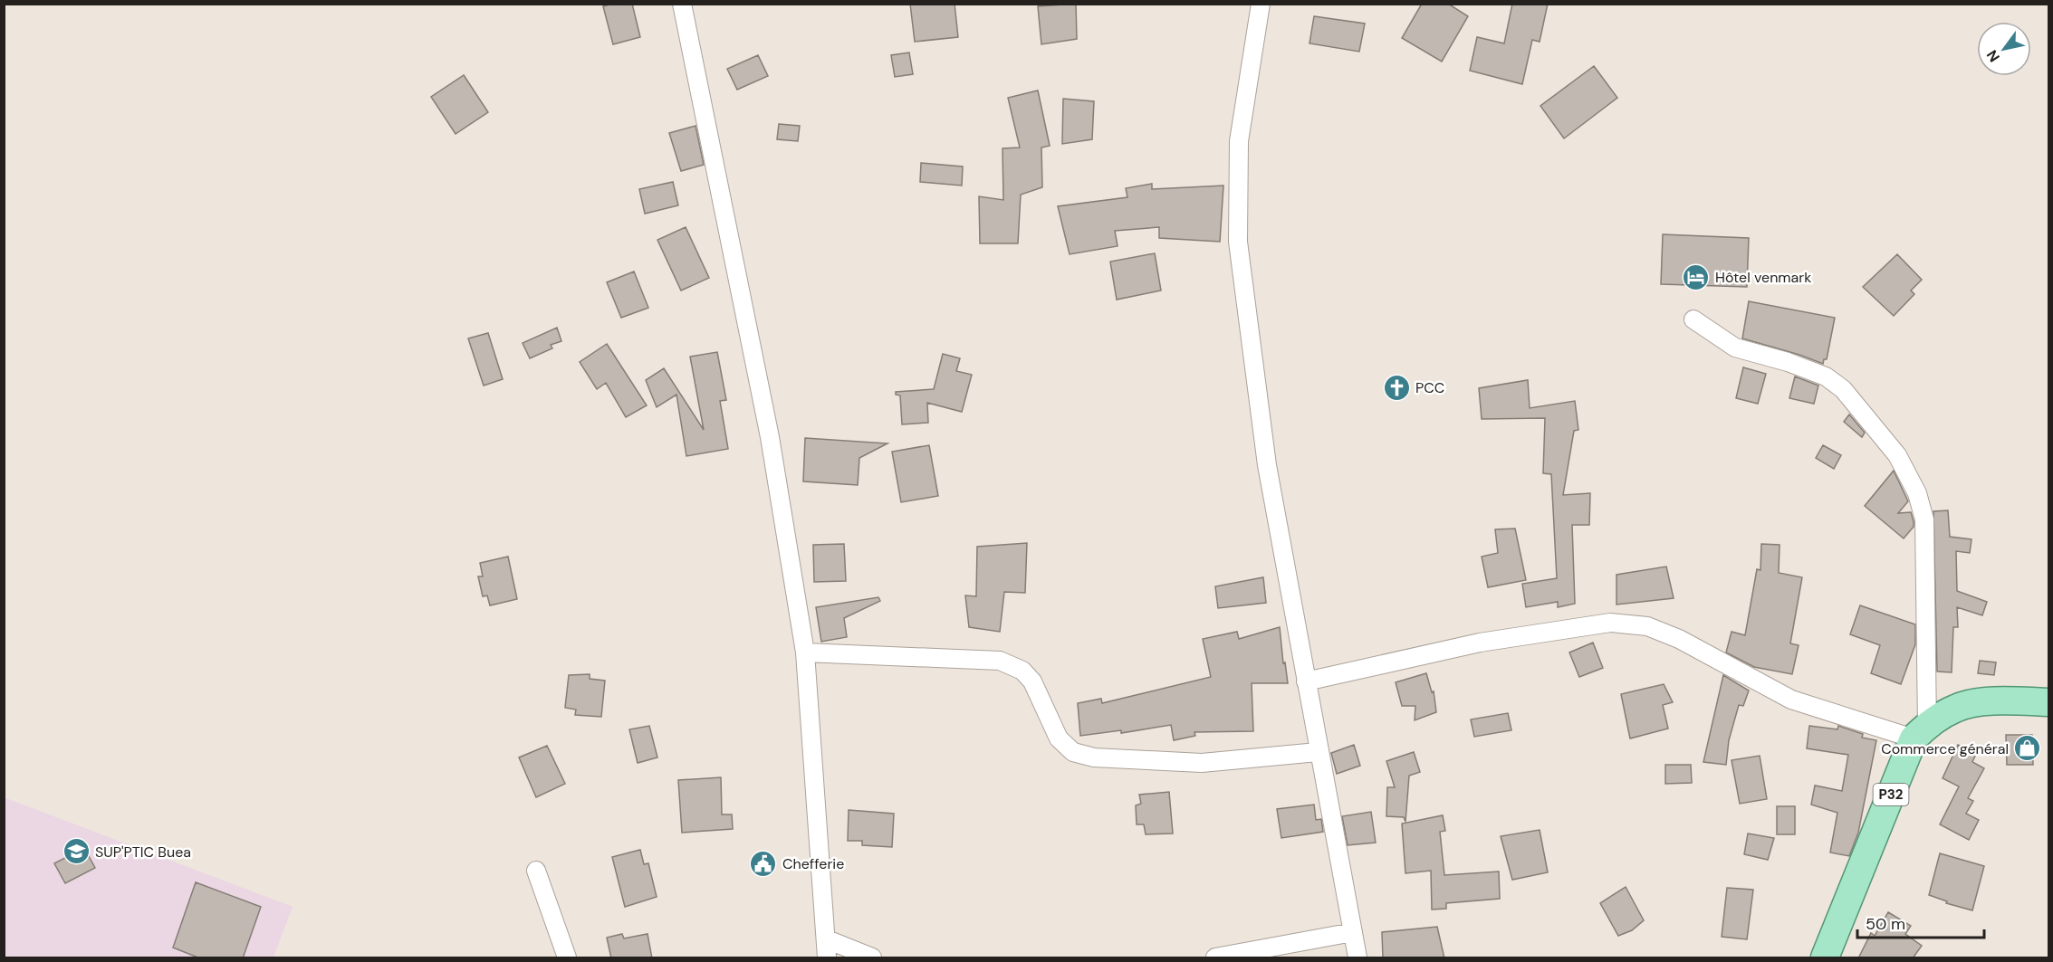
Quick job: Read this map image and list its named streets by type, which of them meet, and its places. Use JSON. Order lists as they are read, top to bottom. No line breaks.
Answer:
{"streets":{"main road":["P32"]},"places":{"hotel":["Hôtel venmark"],"church":["PCC"],"shop":["Commerce général"],"school or university":["SUP'PTIC Buea"],"public building":["Chefferie"]},"scale_bar":"50 m","north":"bottom left"}
